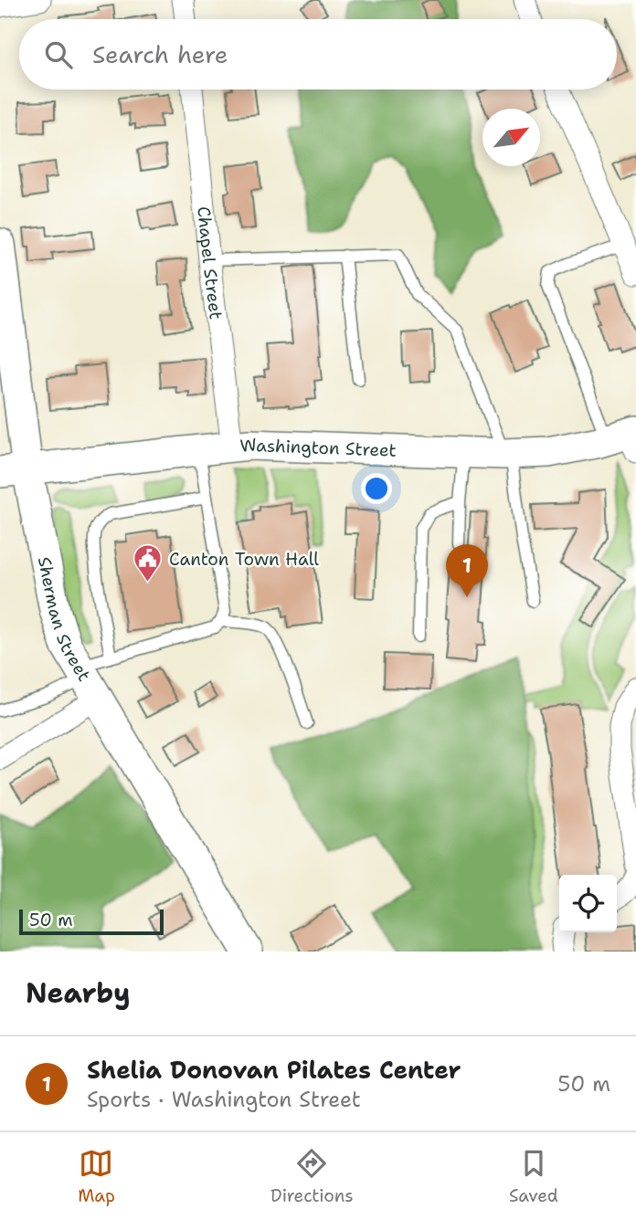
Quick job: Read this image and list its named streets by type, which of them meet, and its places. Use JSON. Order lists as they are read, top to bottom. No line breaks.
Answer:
{"streets":{"main road":["Washington Street","Sherman Street"],"street":["Chapel Street"]},"crossings":[["Chapel Street","Washington Street"],["Washington Street","Sherman Street"]],"places":{"public building":["Canton Town Hall"]},"scale_bar":"50 m","north":"top right","page":{"search":"Search here","pins":"1","scale":"50 m","heading":"Nearby","list":[{"mark":"1","name":"Shelia Donovan Pilates Center","note":"Sports · Washington Street","value":"50 m"}],"nav":["Map","Directions","Saved"]}}
